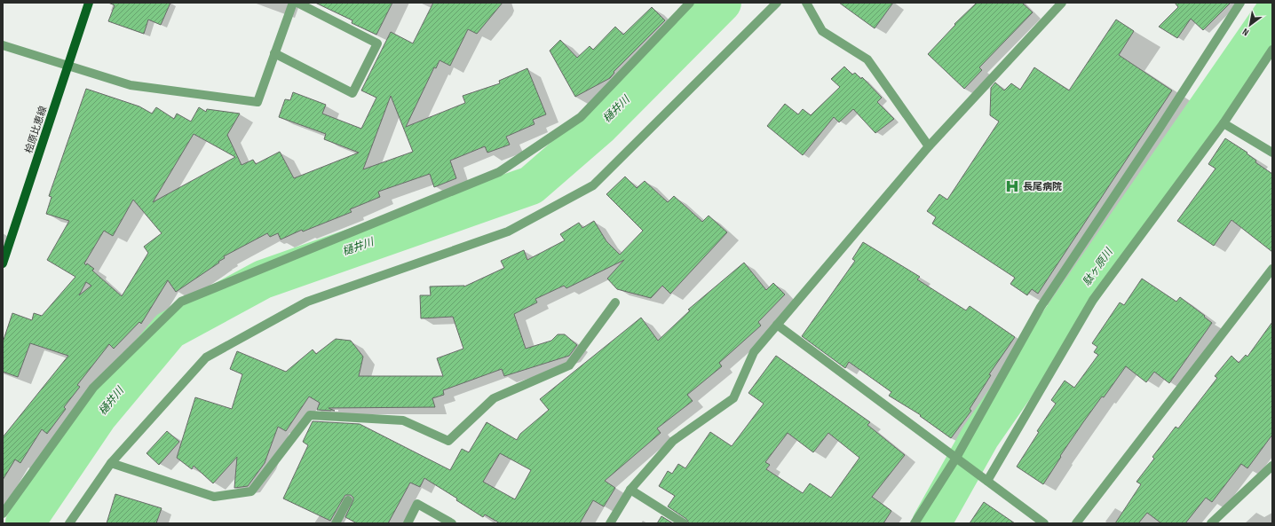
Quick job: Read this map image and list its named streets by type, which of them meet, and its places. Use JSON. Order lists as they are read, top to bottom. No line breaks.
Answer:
{"streets":{"main road":["桧原比恵線"]},"water":["樋井川","駄ヶ原川"],"places":{"hospital":["長尾病院"]},"north":"bottom left"}
